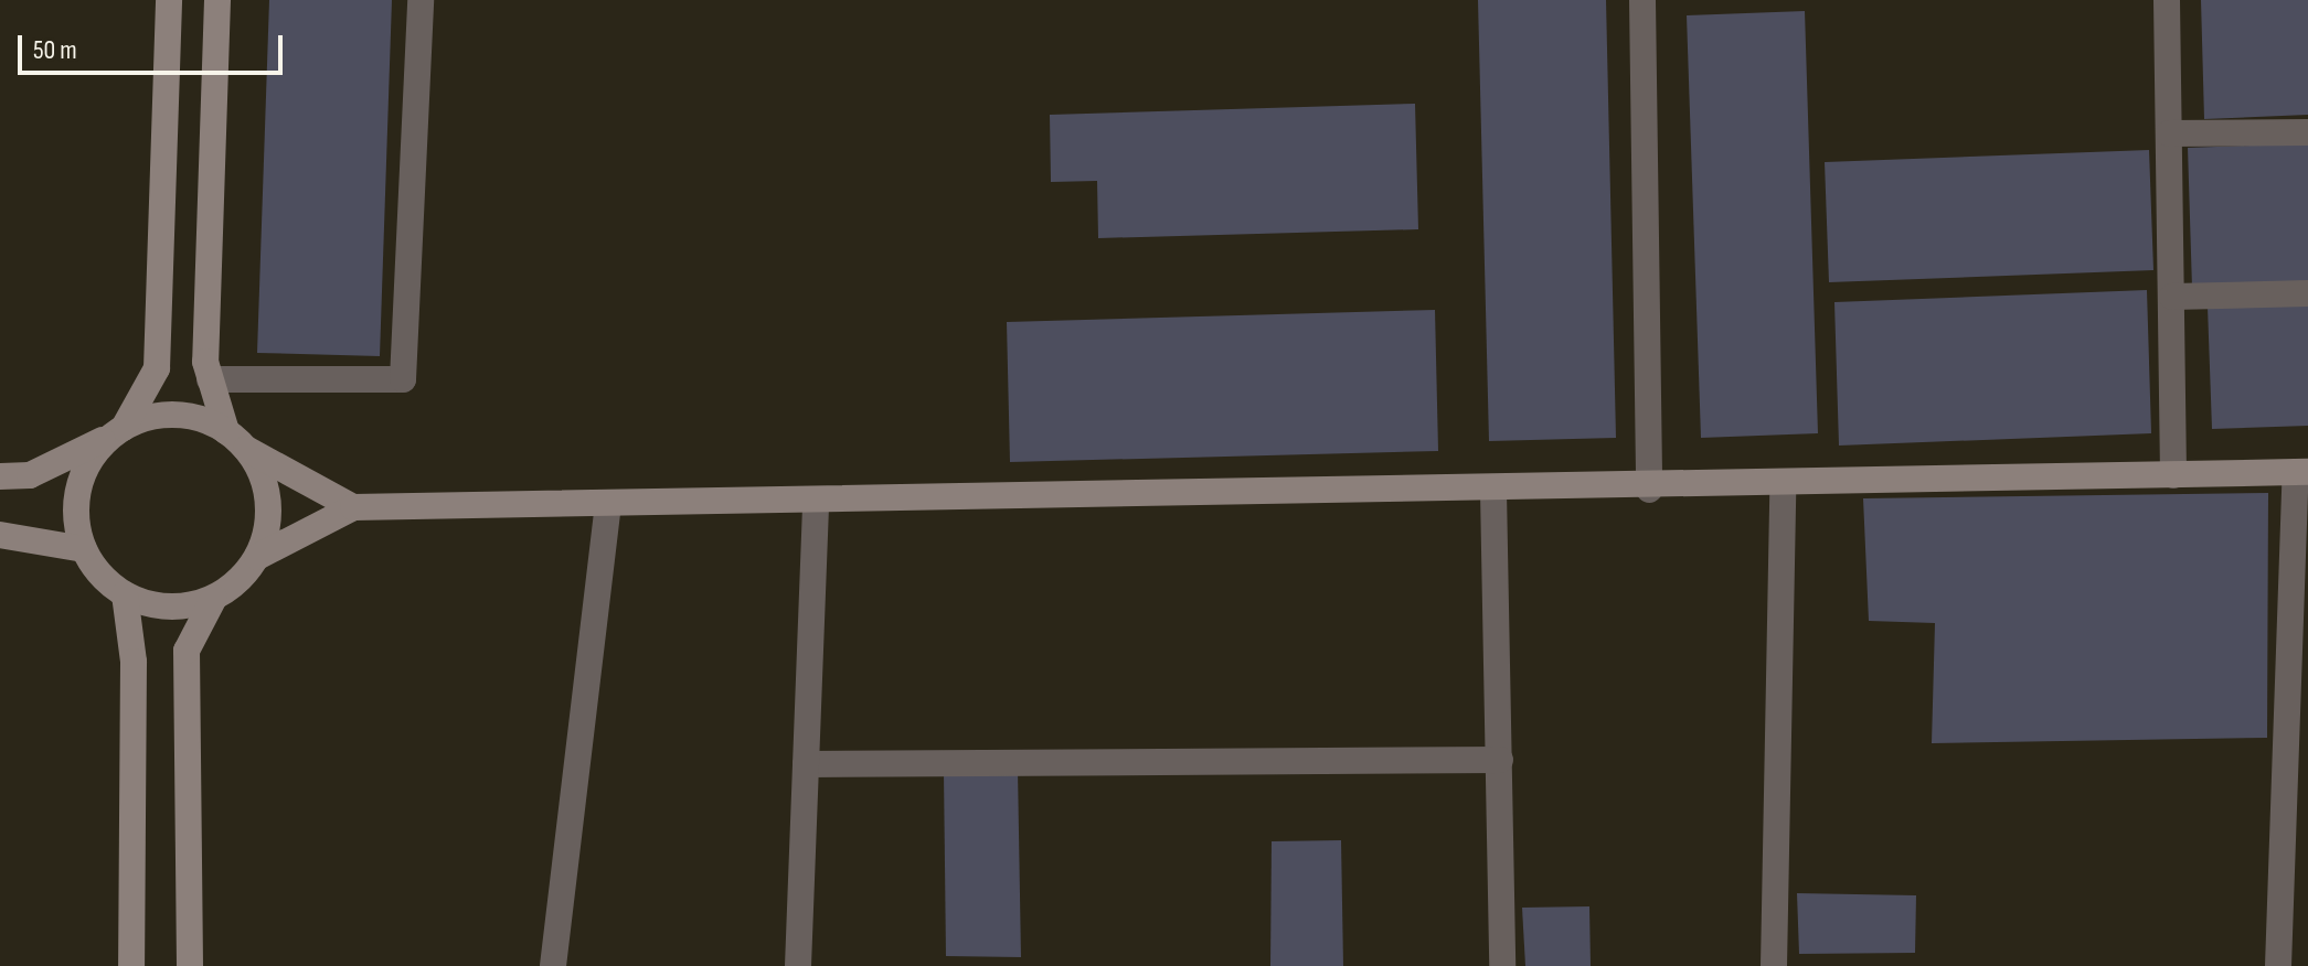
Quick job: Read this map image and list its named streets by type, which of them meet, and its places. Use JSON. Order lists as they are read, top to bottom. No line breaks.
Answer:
{"scale_bar":"50 m"}
